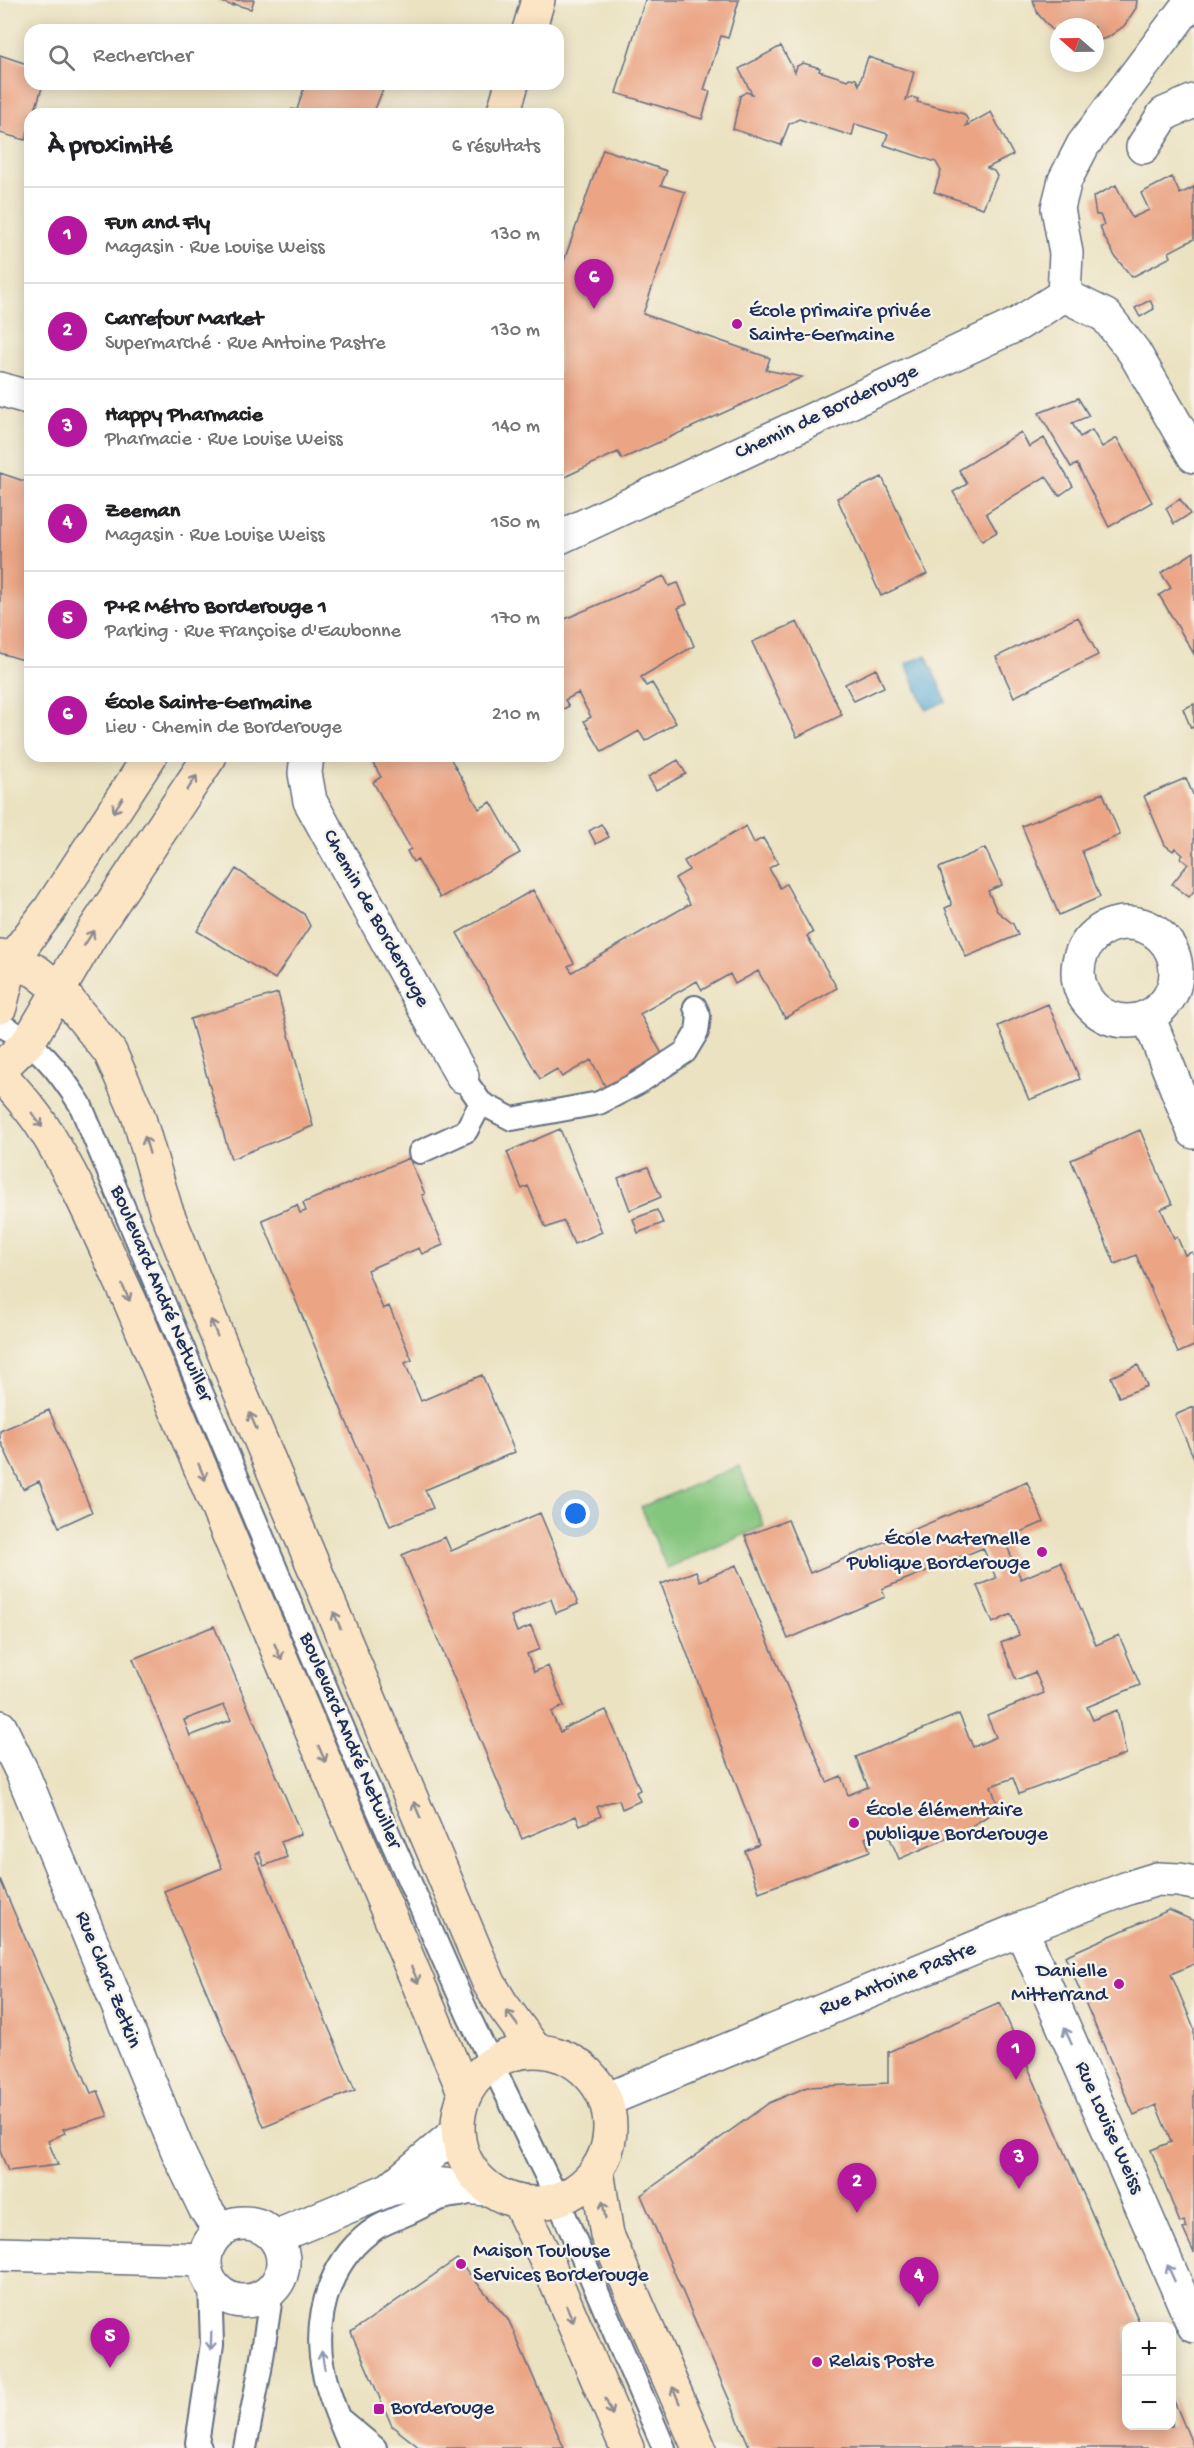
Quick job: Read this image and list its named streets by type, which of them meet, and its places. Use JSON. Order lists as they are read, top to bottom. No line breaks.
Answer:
{"streets":{"street":["Chemin de Borderouge","Boulevard André Netwiller","Rue Clara Zetkin","Rue Antoine Pastre","Rue Louise Weiss"]},"crossings":[["Rue Antoine Pastre","Rue Louise Weiss"]],"one_way":["Rue Louise Weiss"],"places":{"other":["École primaire privée Sainte-Germaine","École Maternelle Publique Borderouge","École élémentaire publique Borderouge","Danielle Mitterrand","Maison Toulouse Services Borderouge","Relais Poste"],"transit":["Borderouge"]},"north":"left","page":{"search":"Rechercher","heading":["À proximité","6 résultats"],"list":[{"mark":"1","name":"Fun and Fly","note":"Magasin · Rue Louise Weiss","value":"130 m"},{"mark":"2","name":"Carrefour Market","note":"Supermarché · Rue Antoine Pastre","value":"130 m"},{"mark":"3","name":"Happy Pharmacie","note":"Pharmacie · Rue Louise Weiss","value":"140 m"},{"mark":"4","name":"Zeeman","note":"Magasin · Rue Louise Weiss","value":"150 m"},{"mark":"5","name":"P+R Métro Borderouge 1","note":"Parking · Rue Françoise d'Eaubonne","value":"170 m"},{"mark":"6","name":"École Sainte-Germaine","note":"Lieu · Chemin de Borderouge","value":"210 m"}],"pins":["6","1","3","2","4","5"],"map_buttons":["+","−"]}}
